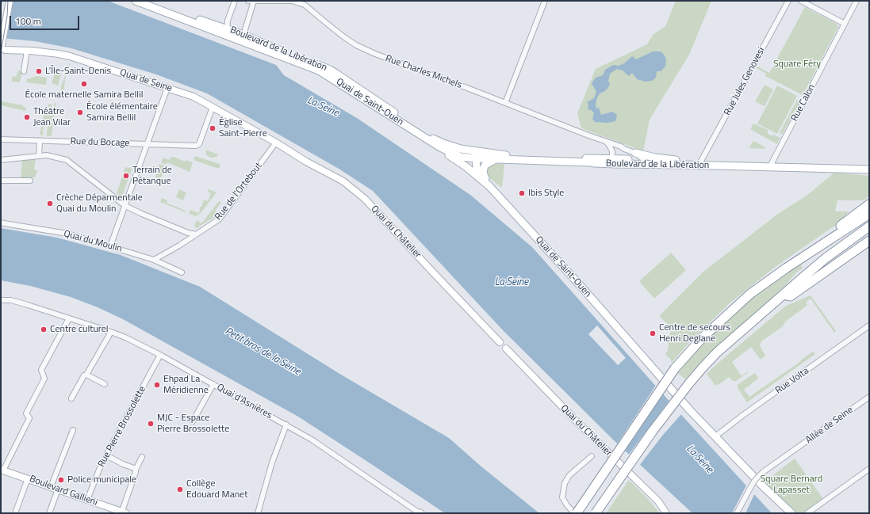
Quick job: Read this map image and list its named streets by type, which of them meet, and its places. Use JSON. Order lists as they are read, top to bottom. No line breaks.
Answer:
{"streets":{"main road":["Boulevard de la Libération","Quai de Saint-Ouen"],"street":["Rue Charles Michels","Quai de Seine","Rue Jules Genovesi","Rue Calon","Rue du Bocage","Rue de l'Ortebout","Quai du Châtelier","Quai du Moulin","Rue Volta","Quai d'Asnières","Allée de Seine","Rue Pierre Brossolette","Boulevard Gallieni"]},"crossings":[["Boulevard de la Libération","Rue Charles Michels"],["Boulevard de la Libération","Rue Jules Genovesi"],["Boulevard de la Libération","Quai de Saint-Ouen"],["Boulevard de la Libération","Rue Calon"],["Quai de Seine","Rue du Bocage"],["Quai de Seine","Rue de l'Ortebout"],["Quai de Seine","Quai du Châtelier"],["Quai de Saint-Ouen","Rue Volta"],["Rue de l'Ortebout","Quai du Châtelier"],["Rue de l'Ortebout","Quai du Moulin"],["Quai d'Asnières","Rue Pierre Brossolette"],["Rue Pierre Brossolette","Boulevard Gallieni"]],"water":["La Seine","Petit bras de la Seine"],"parks":["Square Féry","Square Bernard Lapasset"],"places":["L'Île-Saint-Denis","École maternelle Samira Bellil","École élémentaire Samira Bellil","Théâtre Jean Vilar","Église Saint-Pierre","Terrain de Pétanque","Ibis Style","Crèche Déparmentale Quai du Moulin","Centre culturel","Centre de secours Henri Deglane","Ehpad La Méridienne","MJC - Espace Pierre Brossolette","Police municipale","Collège Edouard Manet"],"scale_bar":"100 m"}
